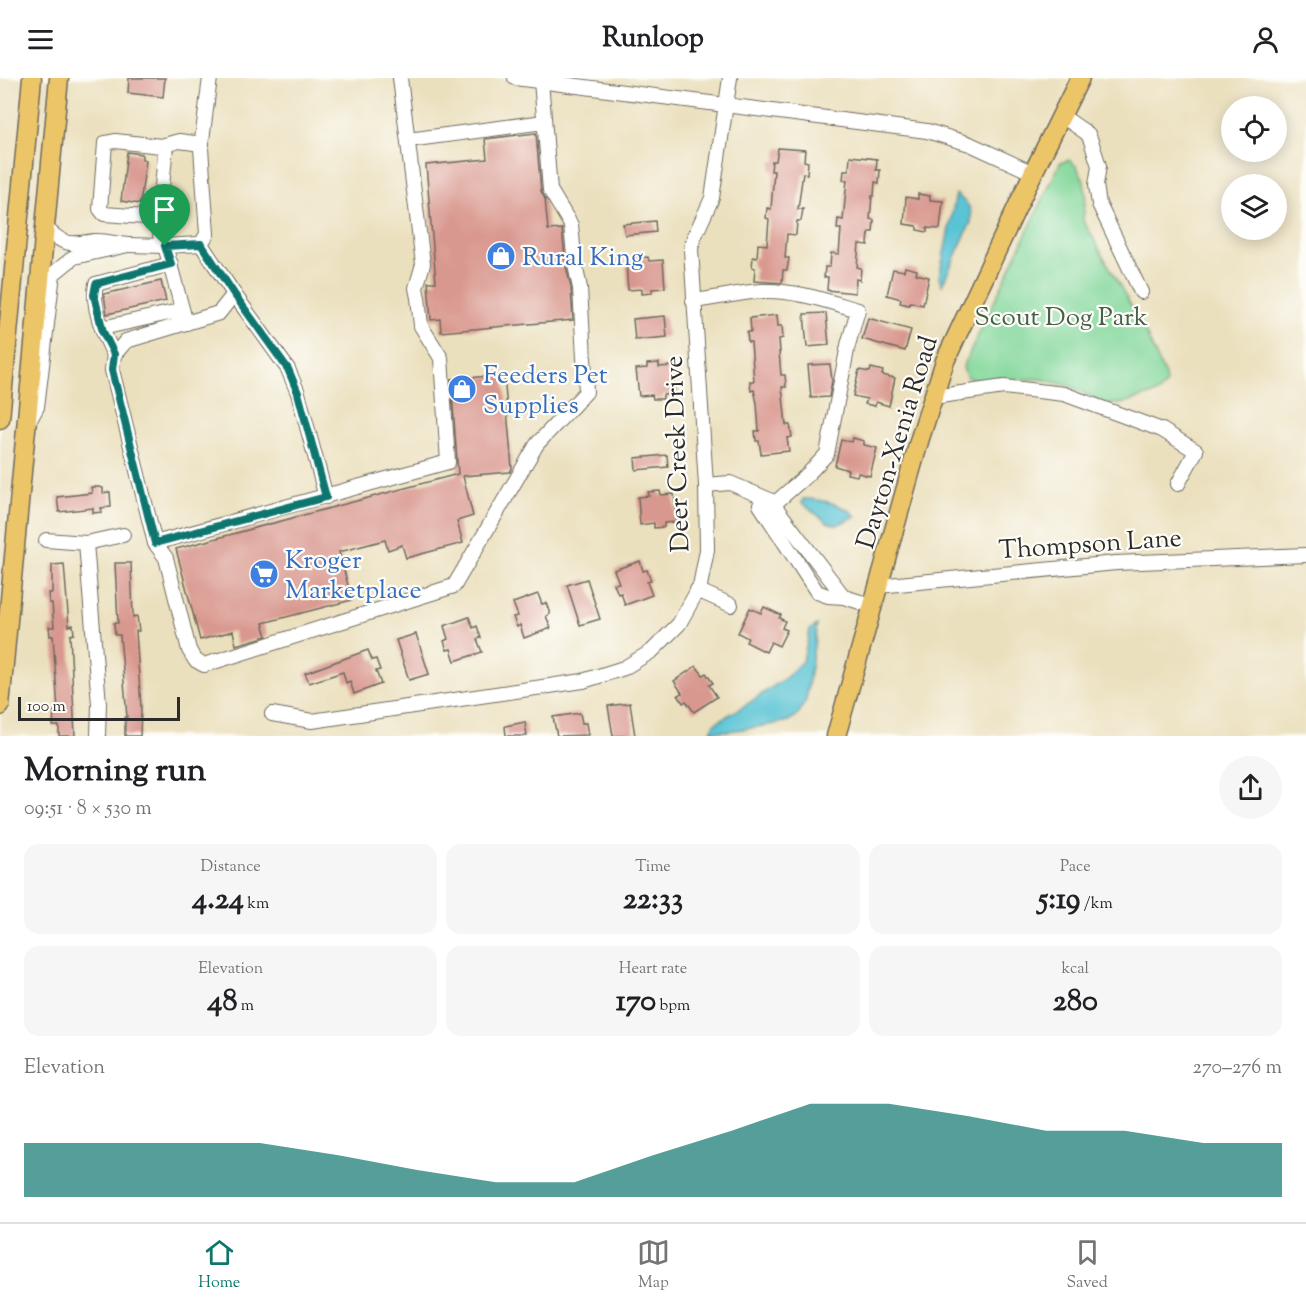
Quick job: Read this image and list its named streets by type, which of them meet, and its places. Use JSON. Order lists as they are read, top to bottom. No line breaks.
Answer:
{"streets":{"main road":["Dayton-Xenia Road"],"street":["Deer Creek Drive","Thompson Lane"]},"crossings":[["Dayton-Xenia Road","Thompson Lane"]],"parks":["Scout Dog Park"],"places":{"shop":["Rural King","Feeders Pet Supplies"],"supermarket":["Kroger Marketplace"]},"scale_bar":"100 m","page":{"header":"Runloop","scale":"100 m","heading":["Morning run","09:51 · 8 × 530 m"],"stats":[["Distance","4.24 km"],["Time","22:33"],["Pace","5:19 /km"],["Elevation","48 m"],["Heart rate","170 bpm"],["kcal","280"]],"chart":["Elevation","270–276 m"],"tabs":["Home","Map","Saved"]}}
